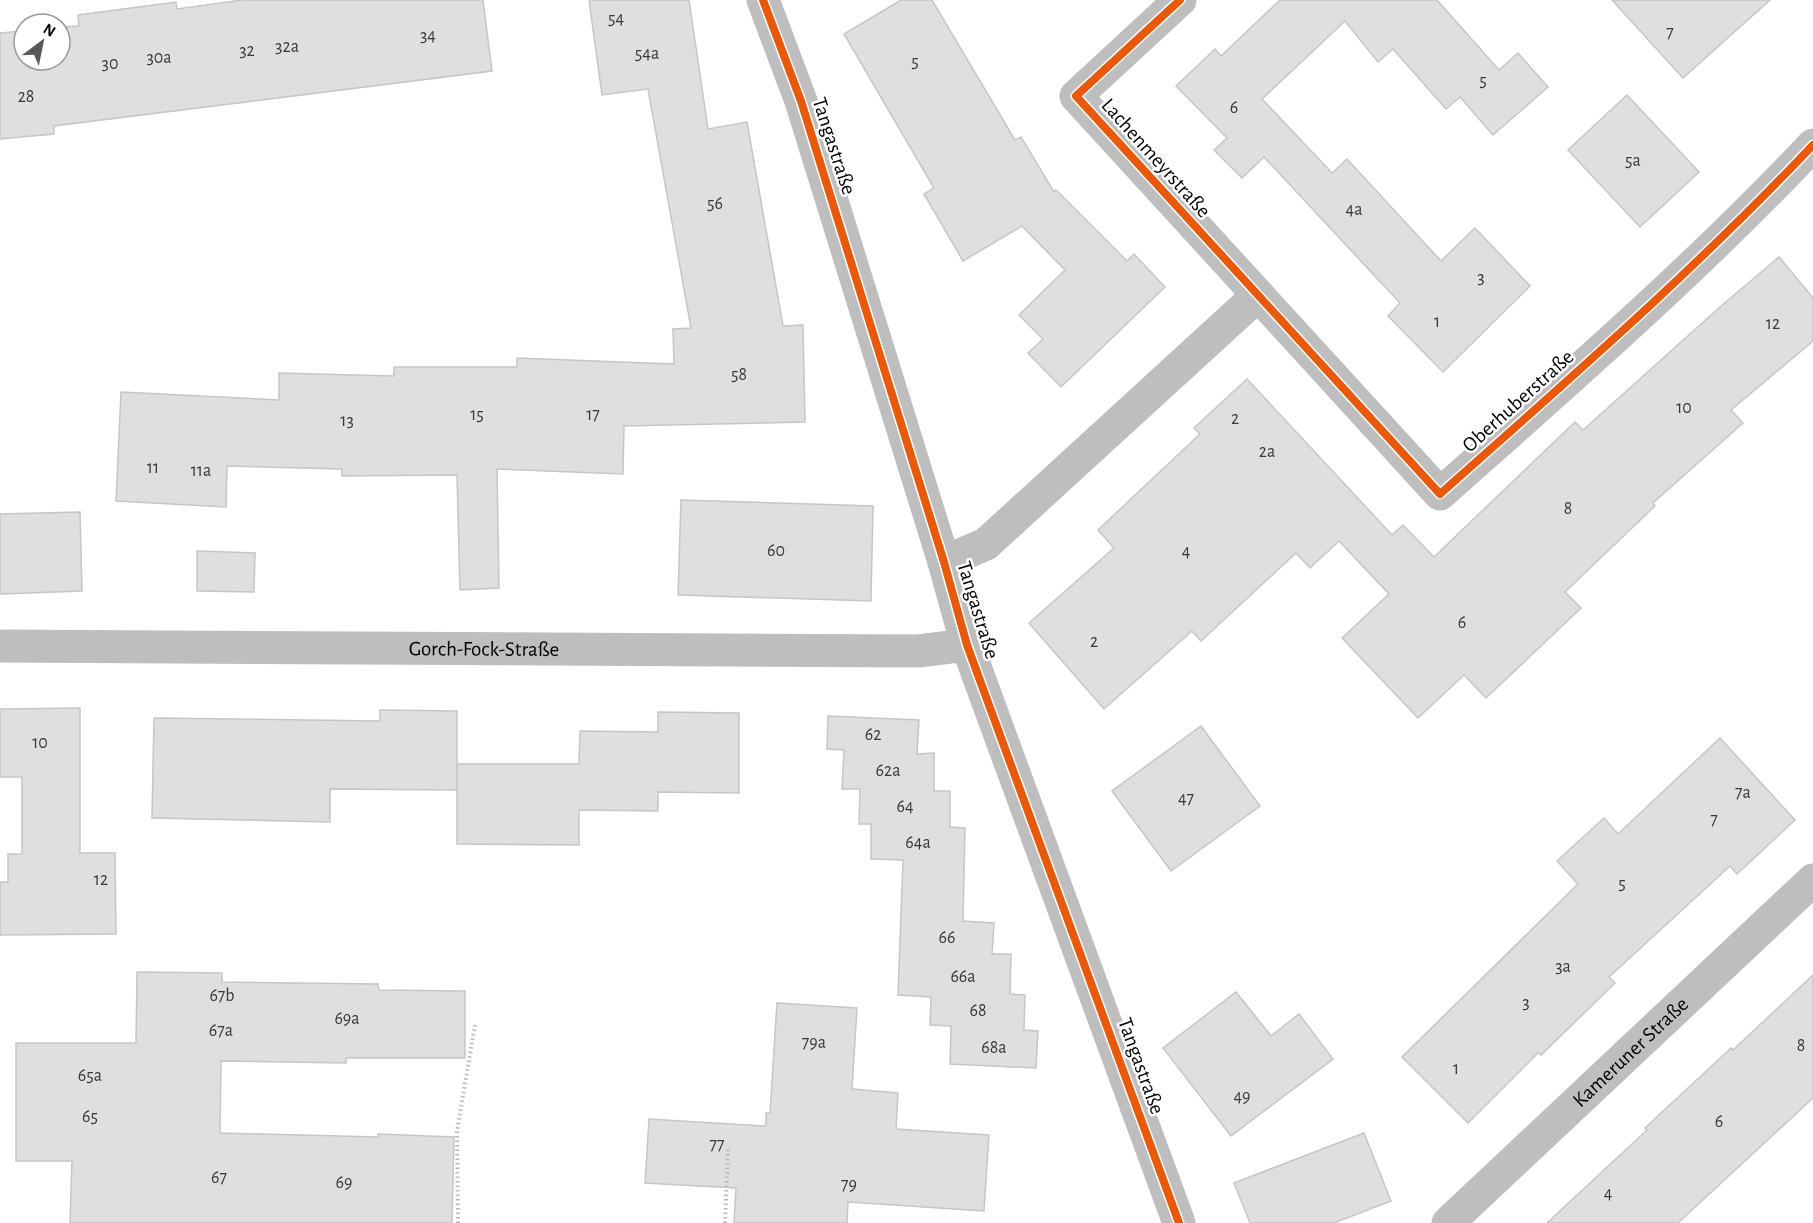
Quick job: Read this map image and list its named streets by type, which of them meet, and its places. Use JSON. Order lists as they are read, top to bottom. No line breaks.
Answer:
{"streets":{"street":["Tangastraße","Lachenmeyrstraße","Oberhuberstraße","Gorch-Fock-Straße","Kameruner Straße"]},"crossings":[["Tangastraße","Gorch-Fock-Straße"],["Lachenmeyrstraße","Oberhuberstraße"]],"house_numbers":["54","7","34","32a","32","54a","30a","5","30","5","28","6","5a","56","4a","3","1","12","58","10","15","17","2","13","2a","11","11a","8","60","4","6","2","62","10","62a","7a","47","64","7","64a","12","5","66","3a","66a","67b","3","68","69a","67a","79a","8","68a","1","65a","49","65","6","77","67","69","79","4"],"north":"top right"}
